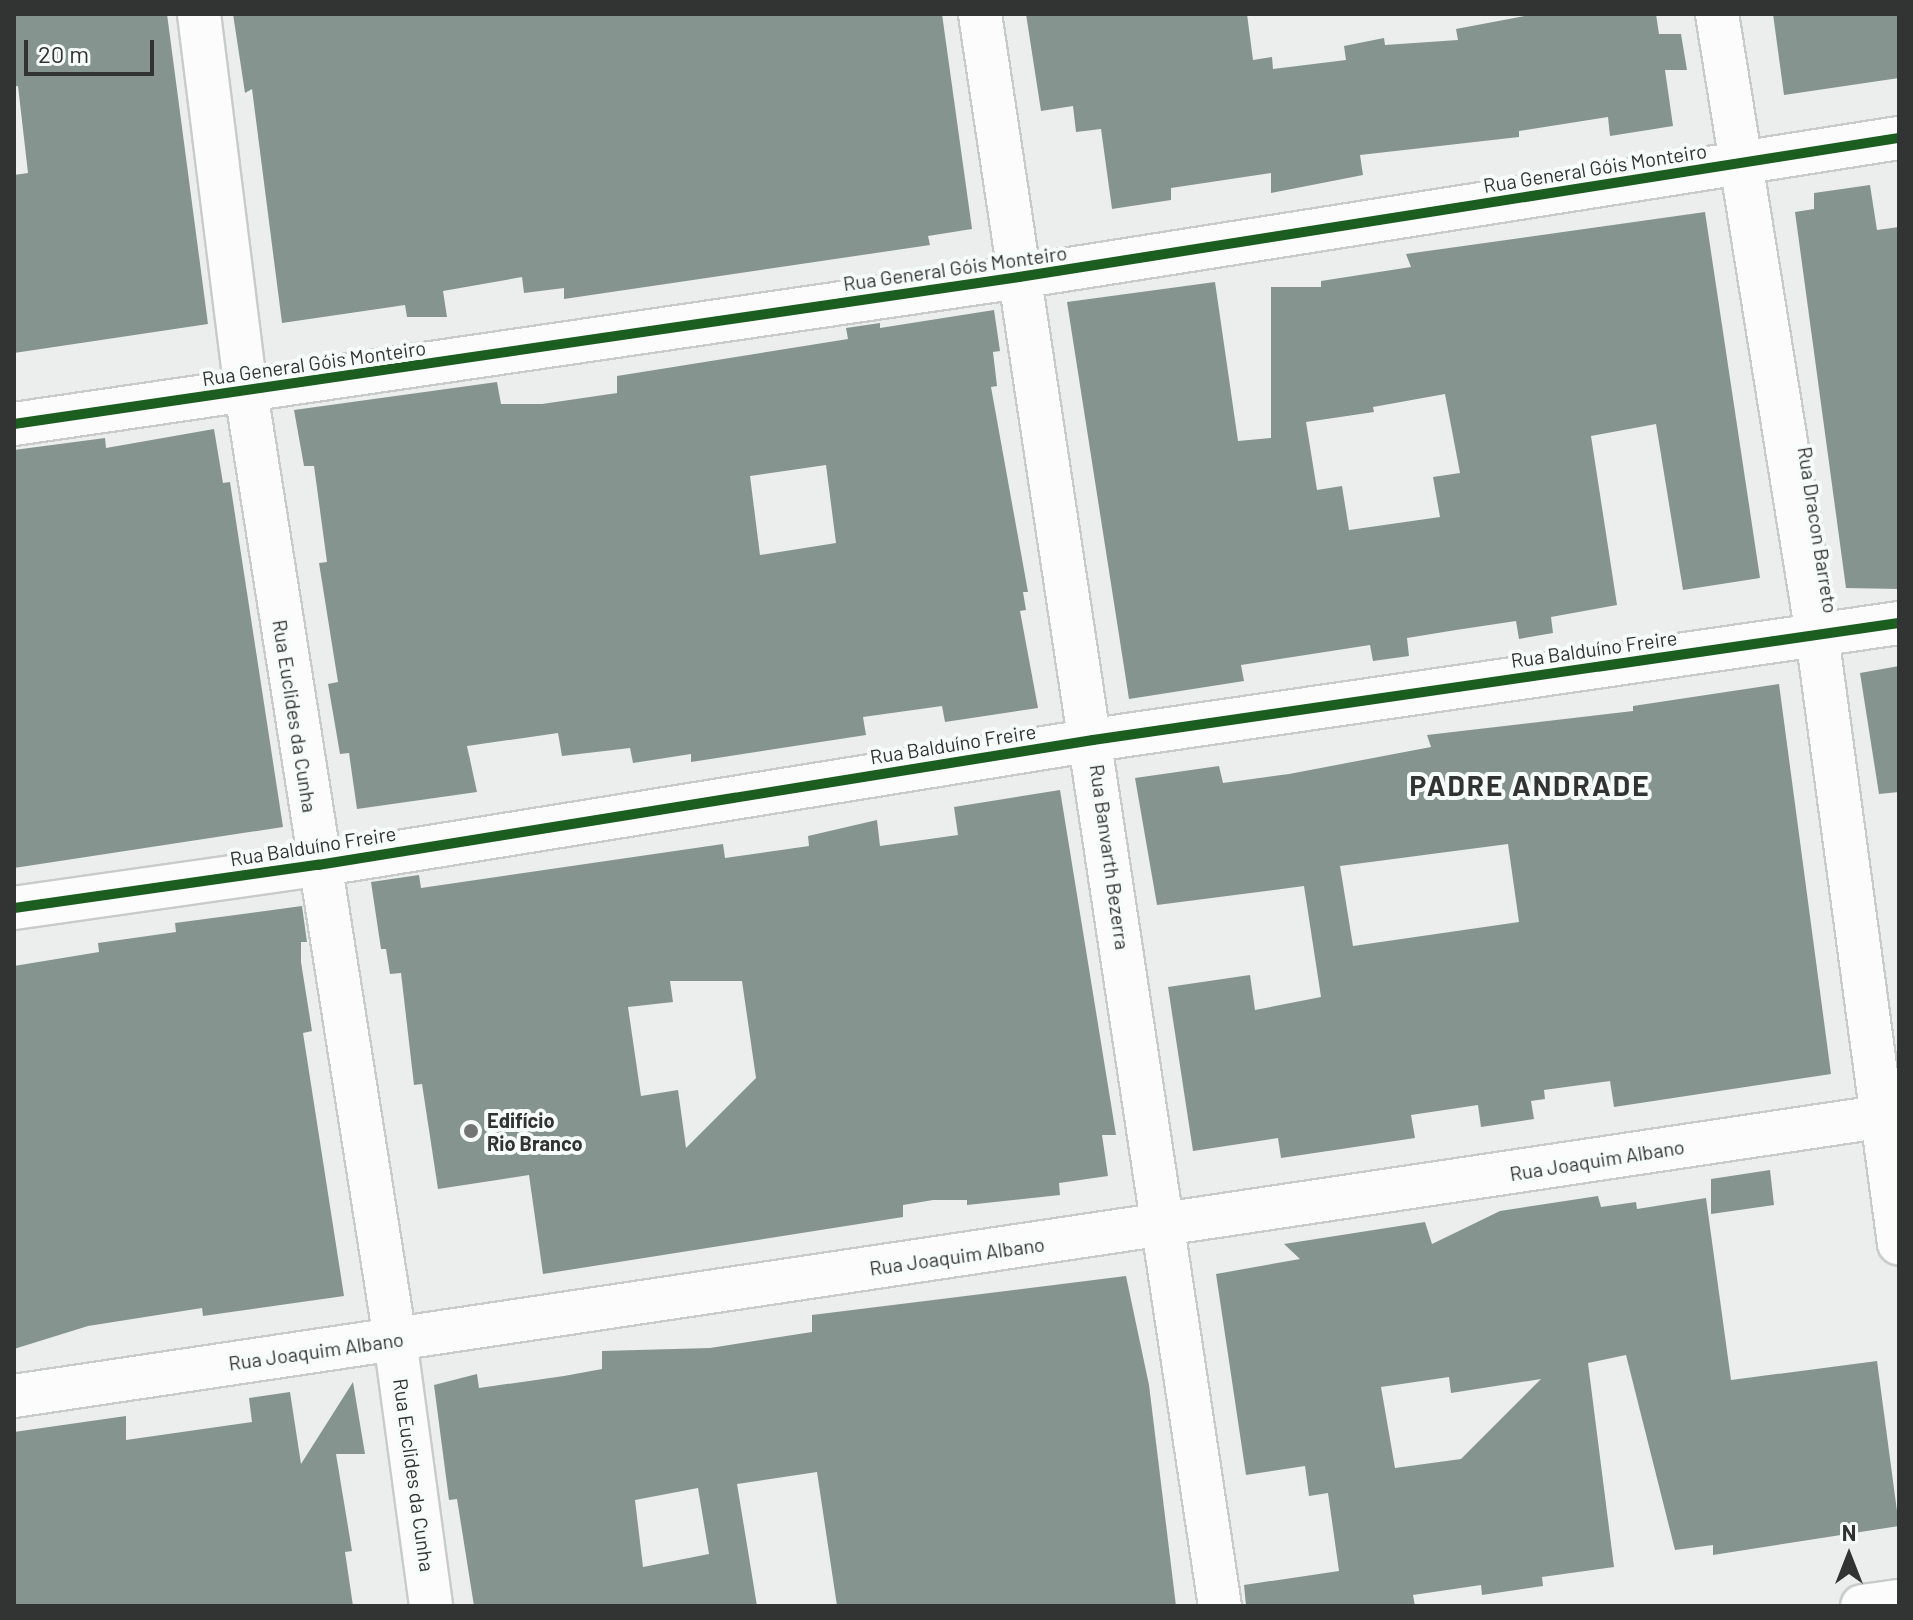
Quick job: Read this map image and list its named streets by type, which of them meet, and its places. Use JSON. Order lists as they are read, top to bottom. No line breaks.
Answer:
{"streets":{"street":["Rua General Góis Monteiro","Rua Dracon Barreto","Rua Balduíno Freire","Rua Euclides da Cunha","Rua Banvarth Bezerra","Rua Joaquim Albano"]},"crossings":[["Rua General Góis Monteiro","Rua Dracon Barreto"],["Rua General Góis Monteiro","Rua Euclides da Cunha"],["Rua General Góis Monteiro","Rua Banvarth Bezerra"],["Rua Dracon Barreto","Rua Balduíno Freire"],["Rua Dracon Barreto","Rua Joaquim Albano"],["Rua Balduíno Freire","Rua Euclides da Cunha"],["Rua Balduíno Freire","Rua Banvarth Bezerra"],["Rua Euclides da Cunha","Rua Joaquim Albano"],["Rua Banvarth Bezerra","Rua Joaquim Albano"]],"districts":["PADRE ANDRADE"],"places":["Edifício Rio Branco"],"scale_bar":"20 m","north":"top"}
